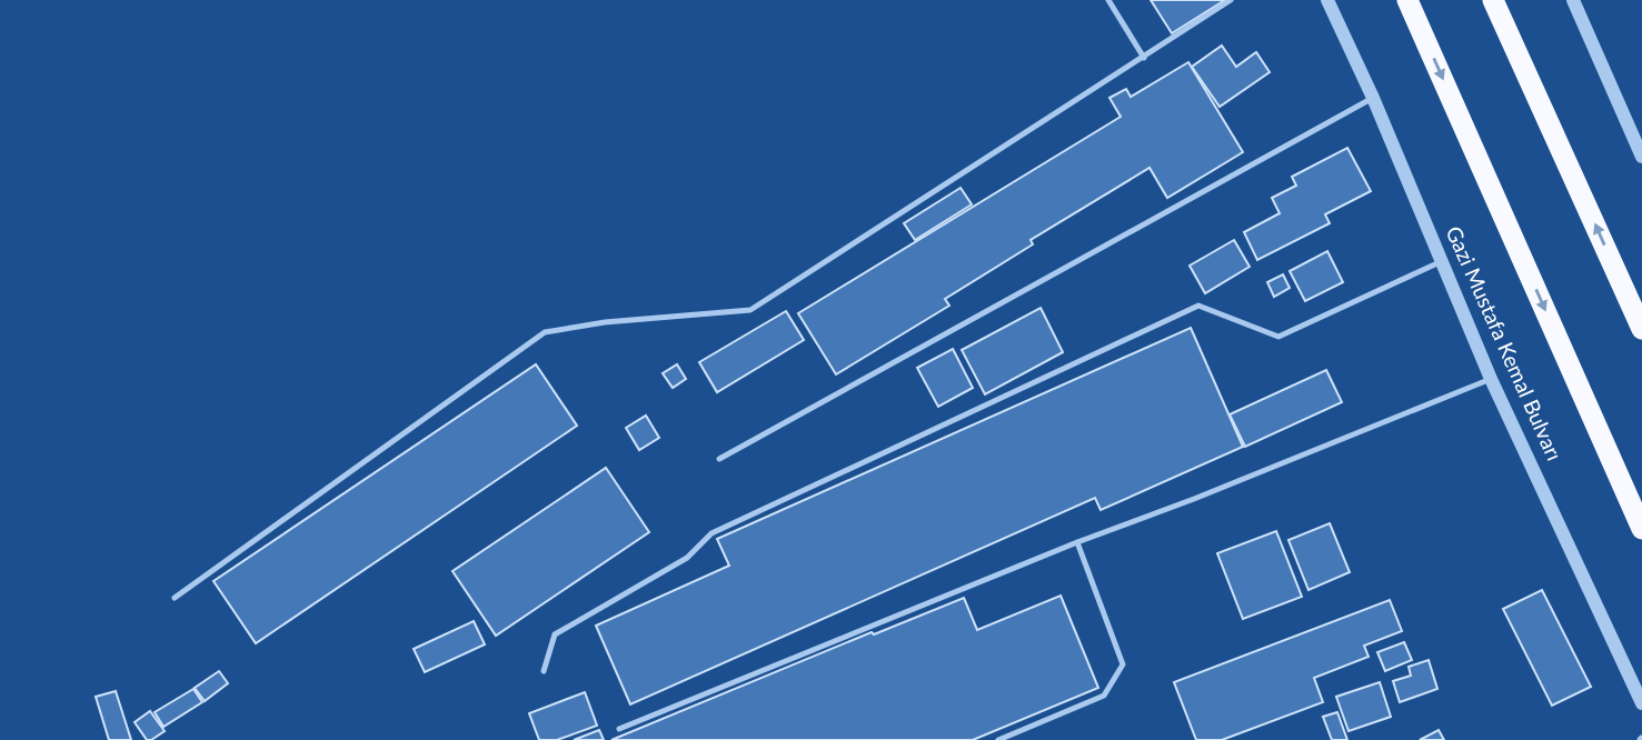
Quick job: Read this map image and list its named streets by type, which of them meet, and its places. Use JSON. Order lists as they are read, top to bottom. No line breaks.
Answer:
{"streets":{"street":["Gazi Mustafa Kemal Bulvarı"]}}
